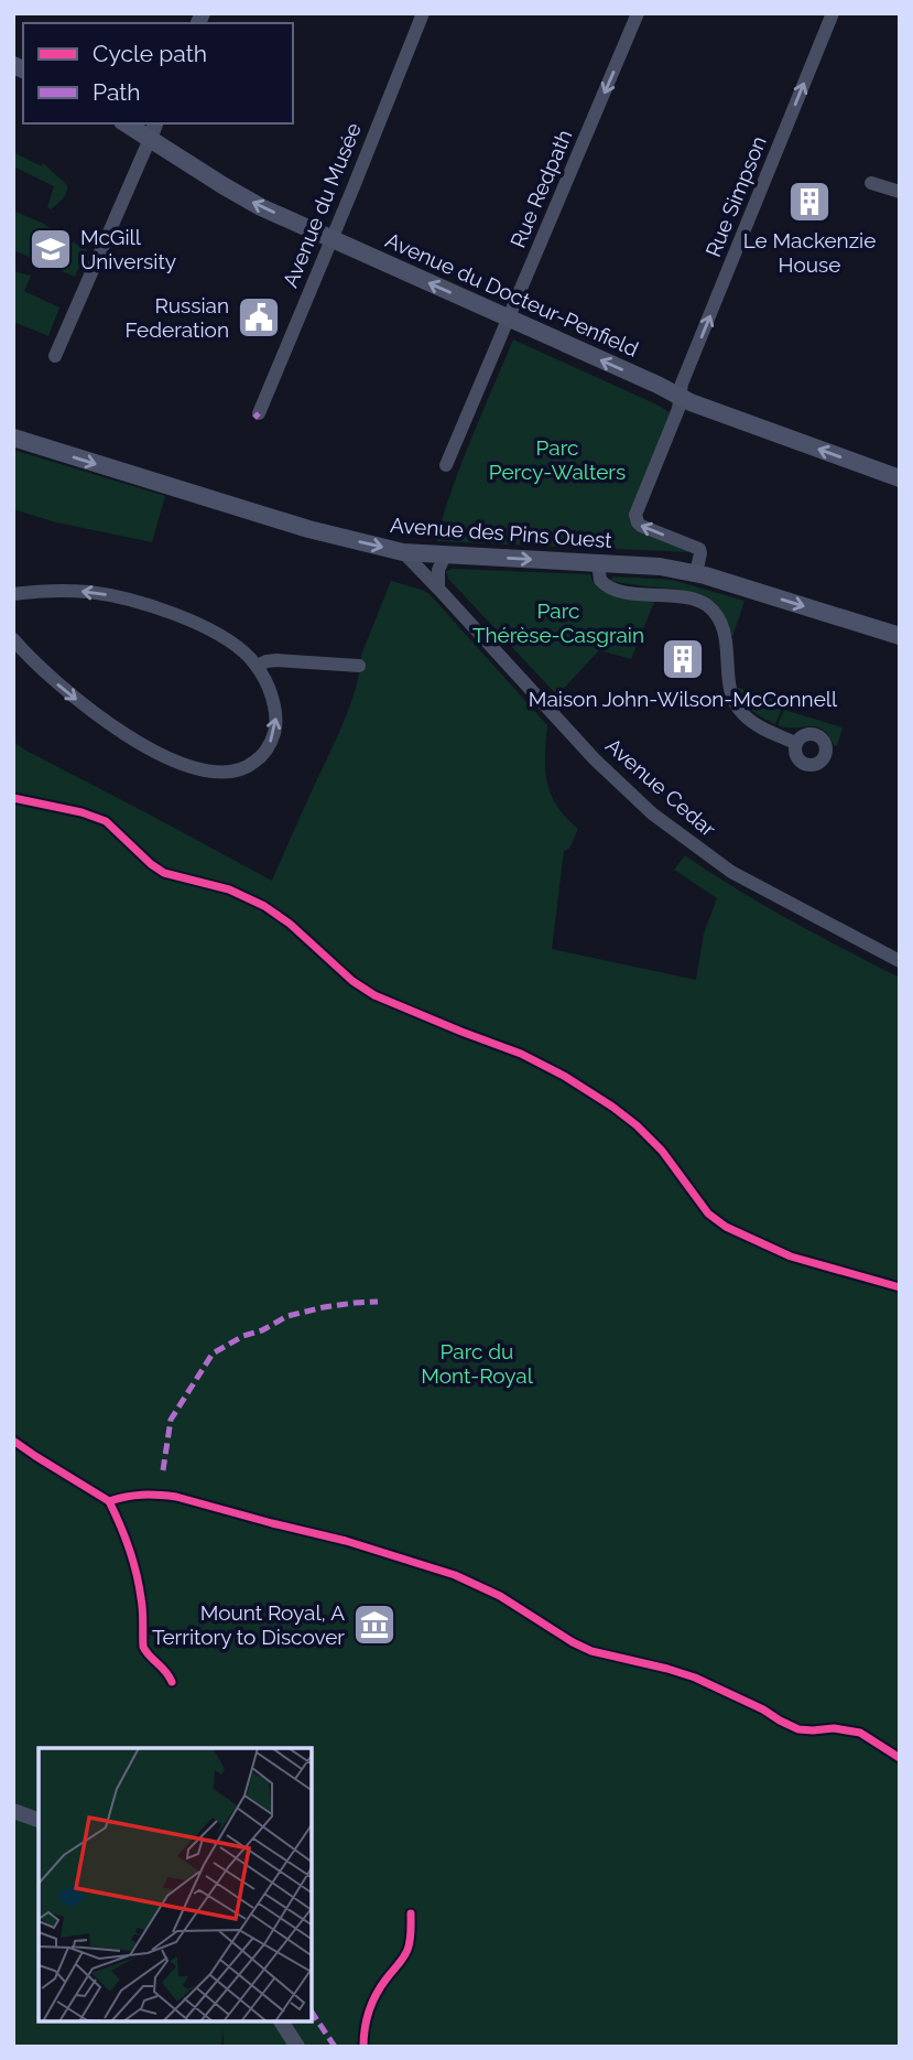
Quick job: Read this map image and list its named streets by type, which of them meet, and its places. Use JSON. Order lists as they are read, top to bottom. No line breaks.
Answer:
{"streets":{"main road":["Avenue du Docteur-Penfield","Avenue des Pins Ouest"],"street":["Rue Redpath","Rue Simpson","Avenue du Musée","Avenue Cedar"]},"crossings":[["Rue Redpath","Avenue du Docteur-Penfield"],["Rue Simpson","Avenue du Docteur-Penfield"],["Rue Simpson","Avenue des Pins Ouest"],["Avenue du Musée","Avenue du Docteur-Penfield"],["Avenue des Pins Ouest","Avenue Cedar"]],"one_way":["Rue Redpath","Rue Simpson","Avenue du Docteur-Penfield","Avenue des Pins Ouest"],"parks":["Parc Percy-Walters","Parc Thérèse-Casgrain","Parc du Mont-Royal"],"places":{"building":["Le Mackenzie House","Maison John-Wilson-McConnell"],"school or university":["McGill University"],"public building":["Russian Federation"],"museum":["Mount Royal, A Territory to Discover"]},"legend":["Cycle path","Path"]}
